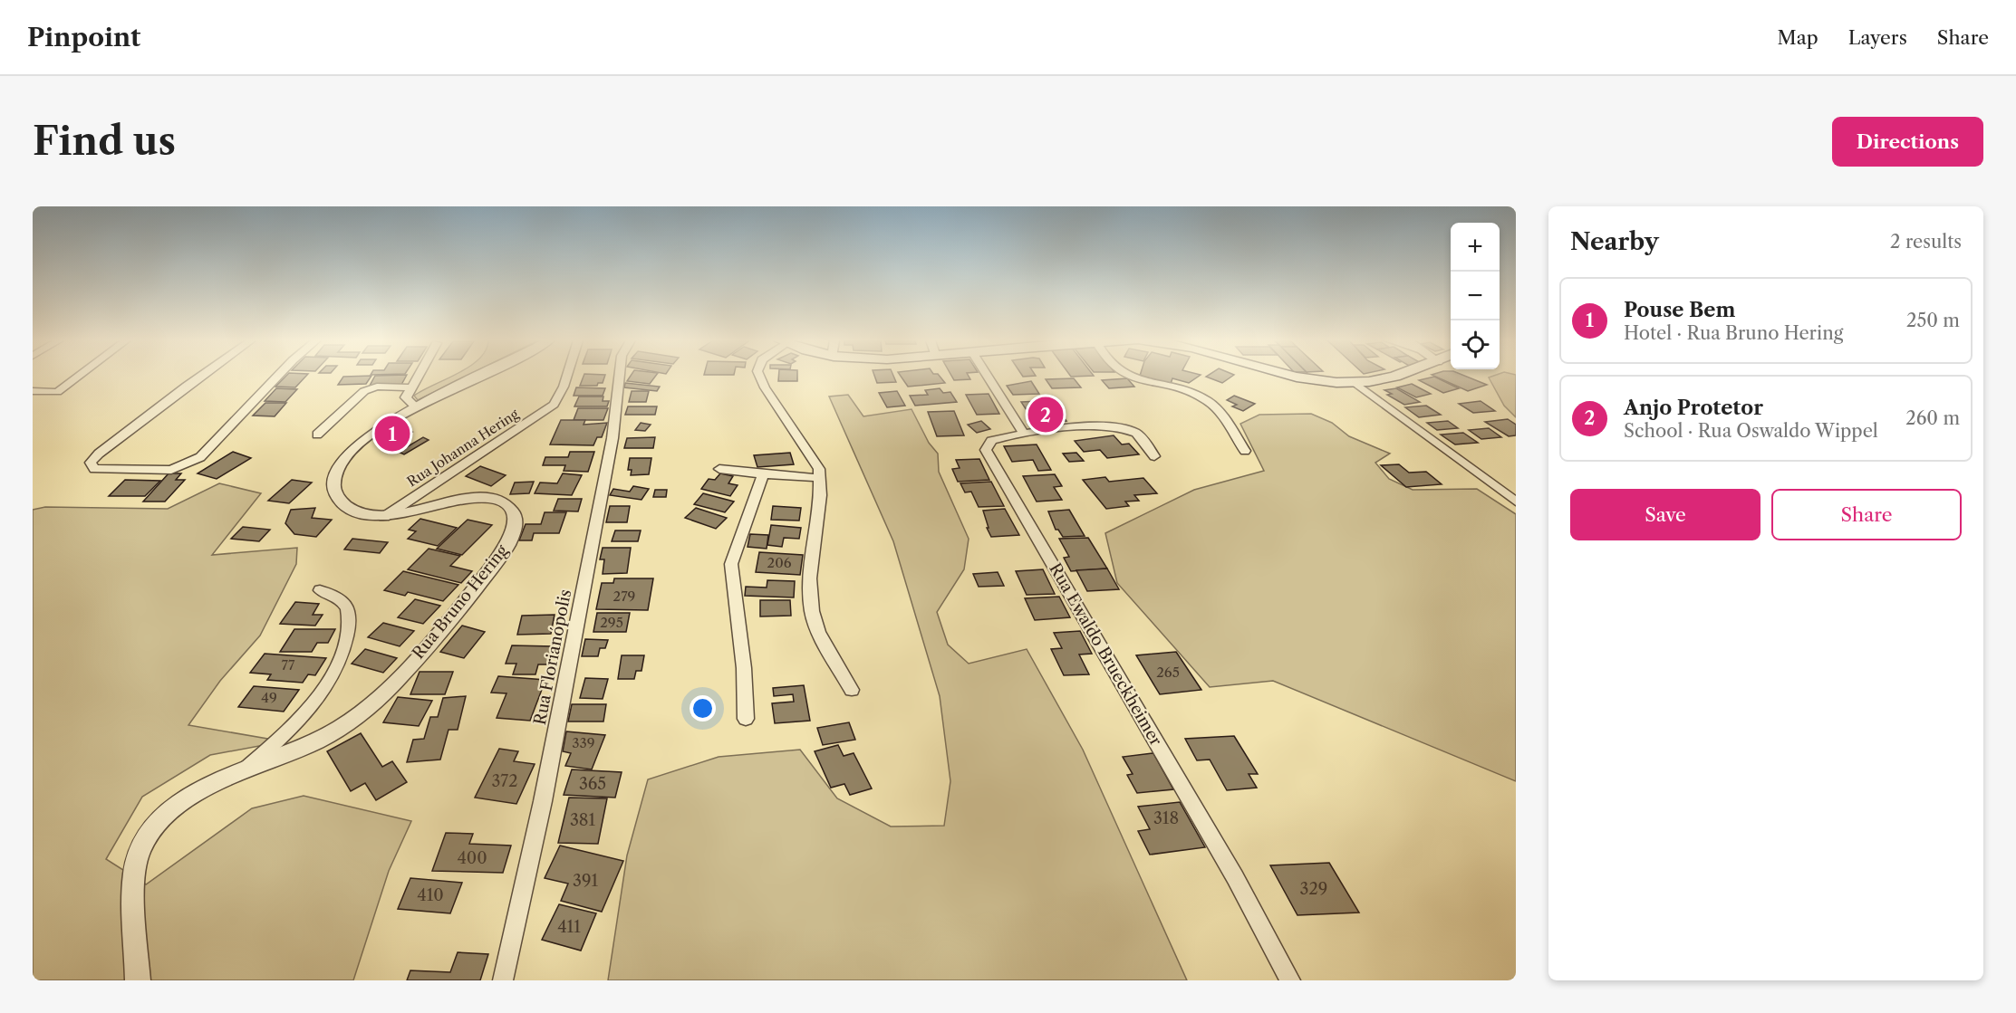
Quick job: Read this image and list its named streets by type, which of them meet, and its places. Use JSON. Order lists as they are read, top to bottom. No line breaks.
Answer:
{"streets":{"street":["Rua Johanna Hering","Rua Bruno Hering","Rua Ewaldo Brueckheimer","Rua Florianópolis"]},"crossings":[["Rua Johanna Hering","Rua Bruno Hering"]],"house_numbers":["206","279","295","77","265","49","339","372","365","318","381","400","391","329","410","411"],"page":{"header":"Pinpoint","nav":["Map","Layers","Share"],"buttons":["Directions",["Save","Share"]],"title":"Find us","heading":["Nearby","2 results"],"map_buttons":["+","−"],"list":[{"mark":"1","name":"Pouse Bem","note":"Hotel · Rua Bruno Hering","value":"250 m"},{"mark":"2","name":"Anjo Protetor","note":"School · Rua Oswaldo Wippel","value":"260 m"}],"pins":["2","1"]}}
